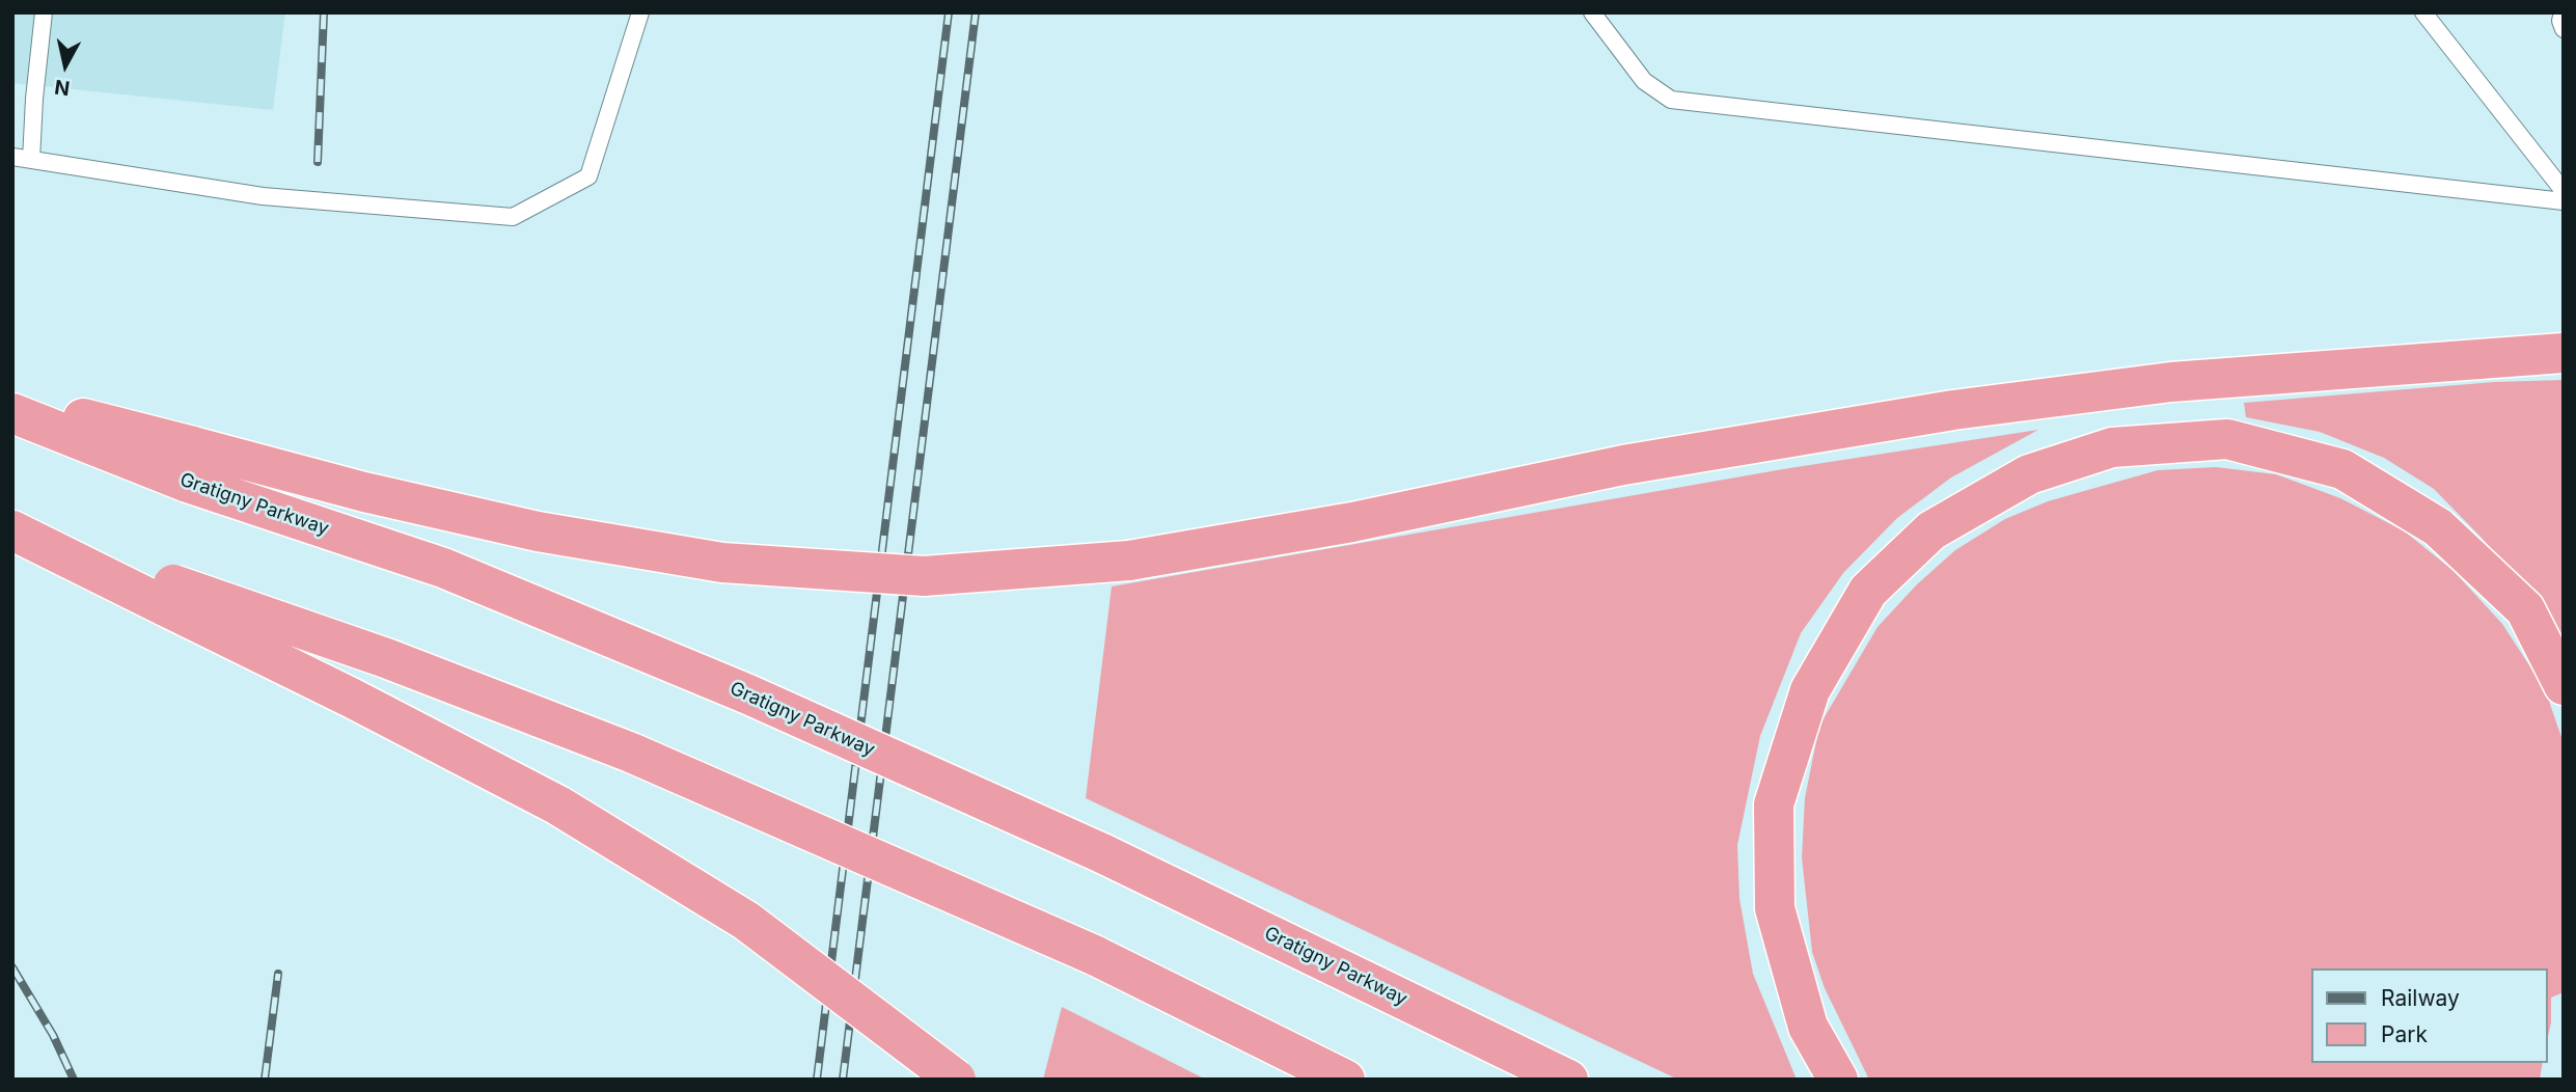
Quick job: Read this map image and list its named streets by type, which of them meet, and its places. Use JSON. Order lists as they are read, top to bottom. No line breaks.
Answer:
{"streets":{"highway":["Gratigny Parkway"]},"legend":["Railway","Park"],"north":"bottom"}
